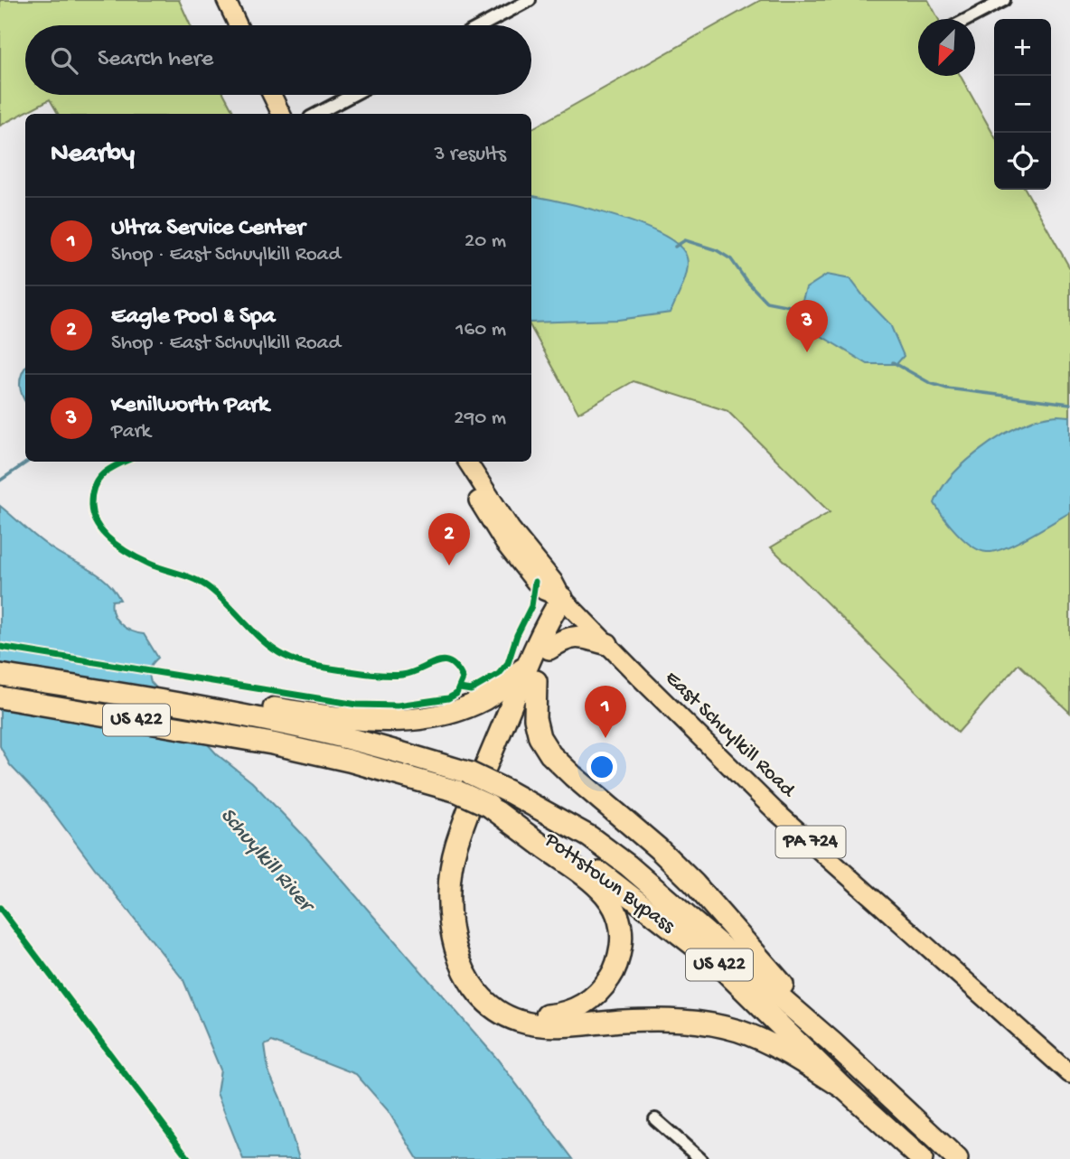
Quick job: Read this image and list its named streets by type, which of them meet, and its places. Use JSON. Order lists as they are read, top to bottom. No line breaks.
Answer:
{"streets":{"highway":["US 422","Pottstown Bypass"],"main road":["East Schuylkill Road","PA 724"]},"crossings":[["US 422","Pottstown Bypass"]],"water":["Schuylkill River"],"north":"bottom left","page":{"map_buttons":["+","−"],"search":"Search here","heading":["Nearby","3 results"],"list":[{"mark":"1","name":"Ultra Service Center","note":"Shop · East Schuylkill Road","value":"20 m"},{"mark":"2","name":"Eagle Pool & Spa","note":"Shop · East Schuylkill Road","value":"160 m"},{"mark":"3","name":"Kenilworth Park","note":"Park","value":"290 m"}],"pins":["3","2","1"]}}
